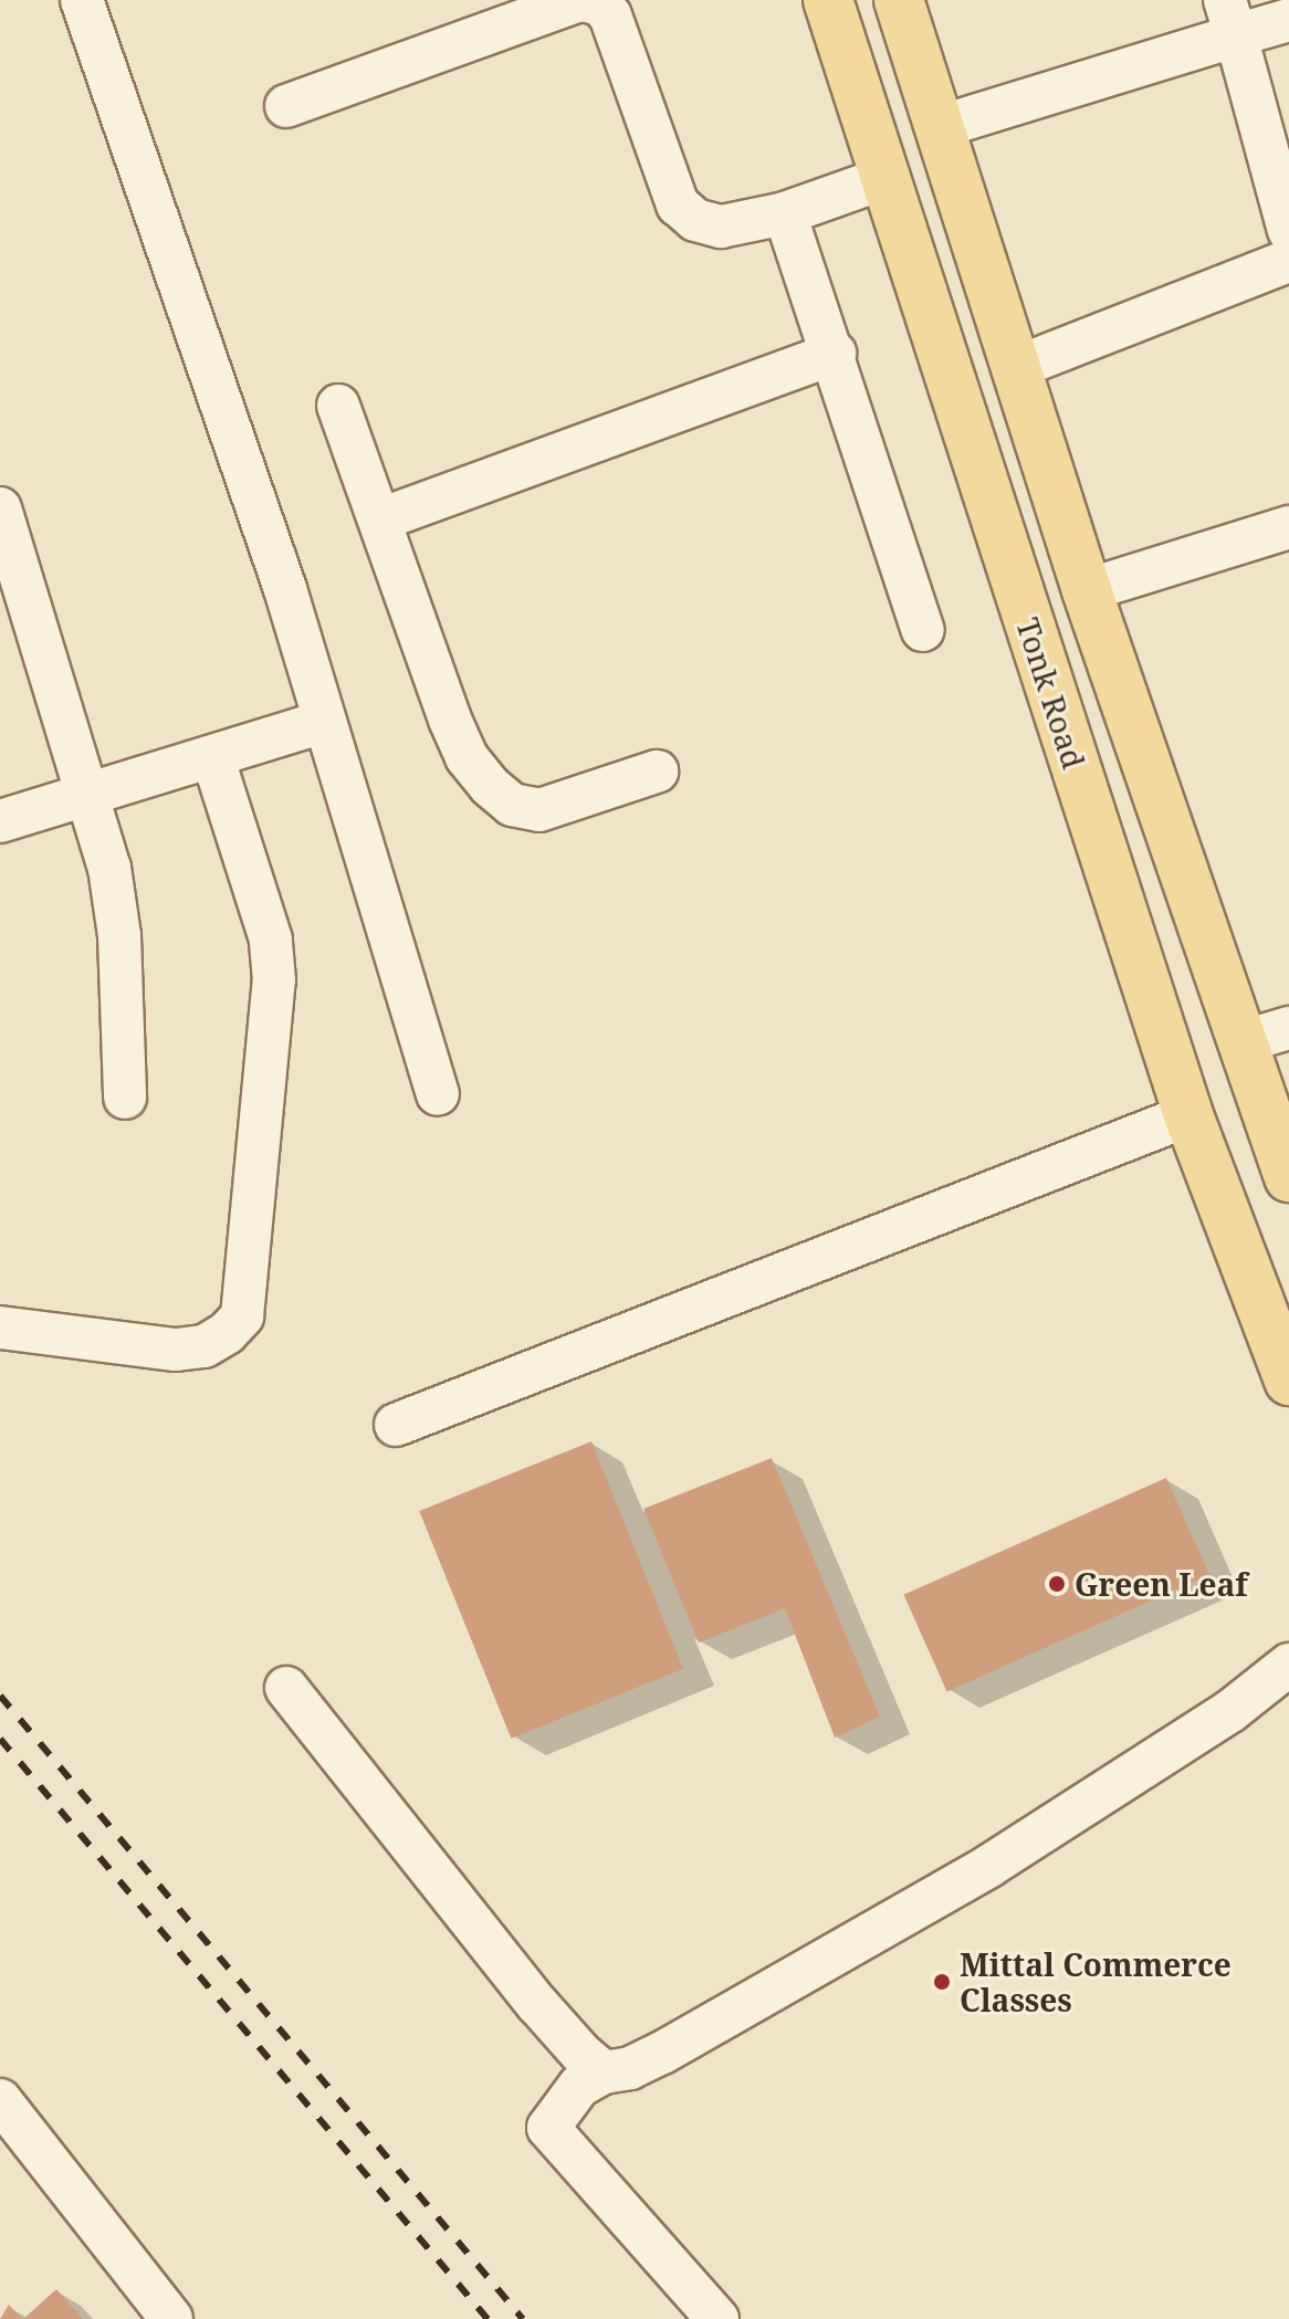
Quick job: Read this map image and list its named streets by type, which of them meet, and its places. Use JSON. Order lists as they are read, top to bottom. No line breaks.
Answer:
{"streets":{"main road":["Tonk Road"]},"places":["Green Leaf","Mittal Commerce Classes"]}
